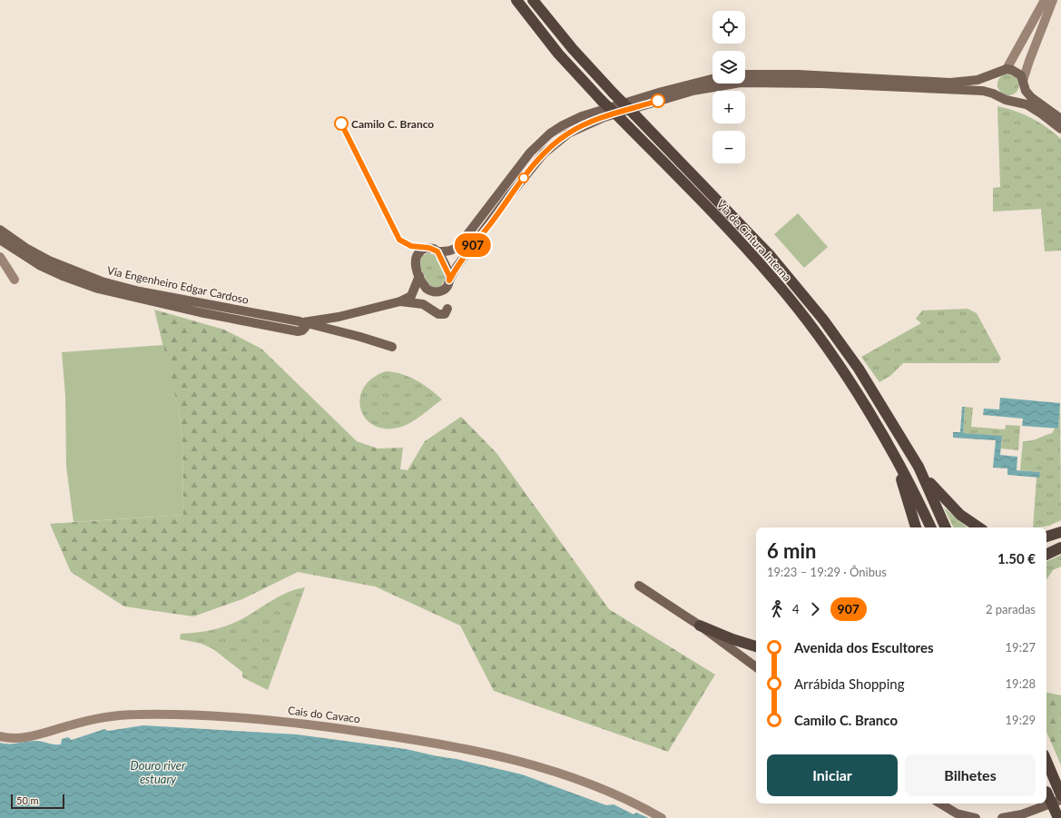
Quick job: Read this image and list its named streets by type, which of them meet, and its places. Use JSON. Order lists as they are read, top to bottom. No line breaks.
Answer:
{"streets":{"highway":["Via de Cintura Interna"],"main road":["Via Engenheiro Edgar Cardoso","Cais do Cavaco"]},"water":["Douro river estuary"],"places":["Camilo C. Branco"],"lines":["bus line 907"],"scale_bar":"50 m","page":{"on_map":"907","map_buttons":["+","−"],"heading":["6 min","19:23 – 19:29 · Ônibus","1.50 €"],"legs":["4","907","2 paradas"],"list":[{"name":"Avenida dos Escultores","value":"19:27"},{"name":"Arrábida Shopping","value":"19:28"},{"name":"Camilo C. Branco","value":"19:29"}],"buttons":["Iniciar","Bilhetes"],"scale":"50 m"}}
